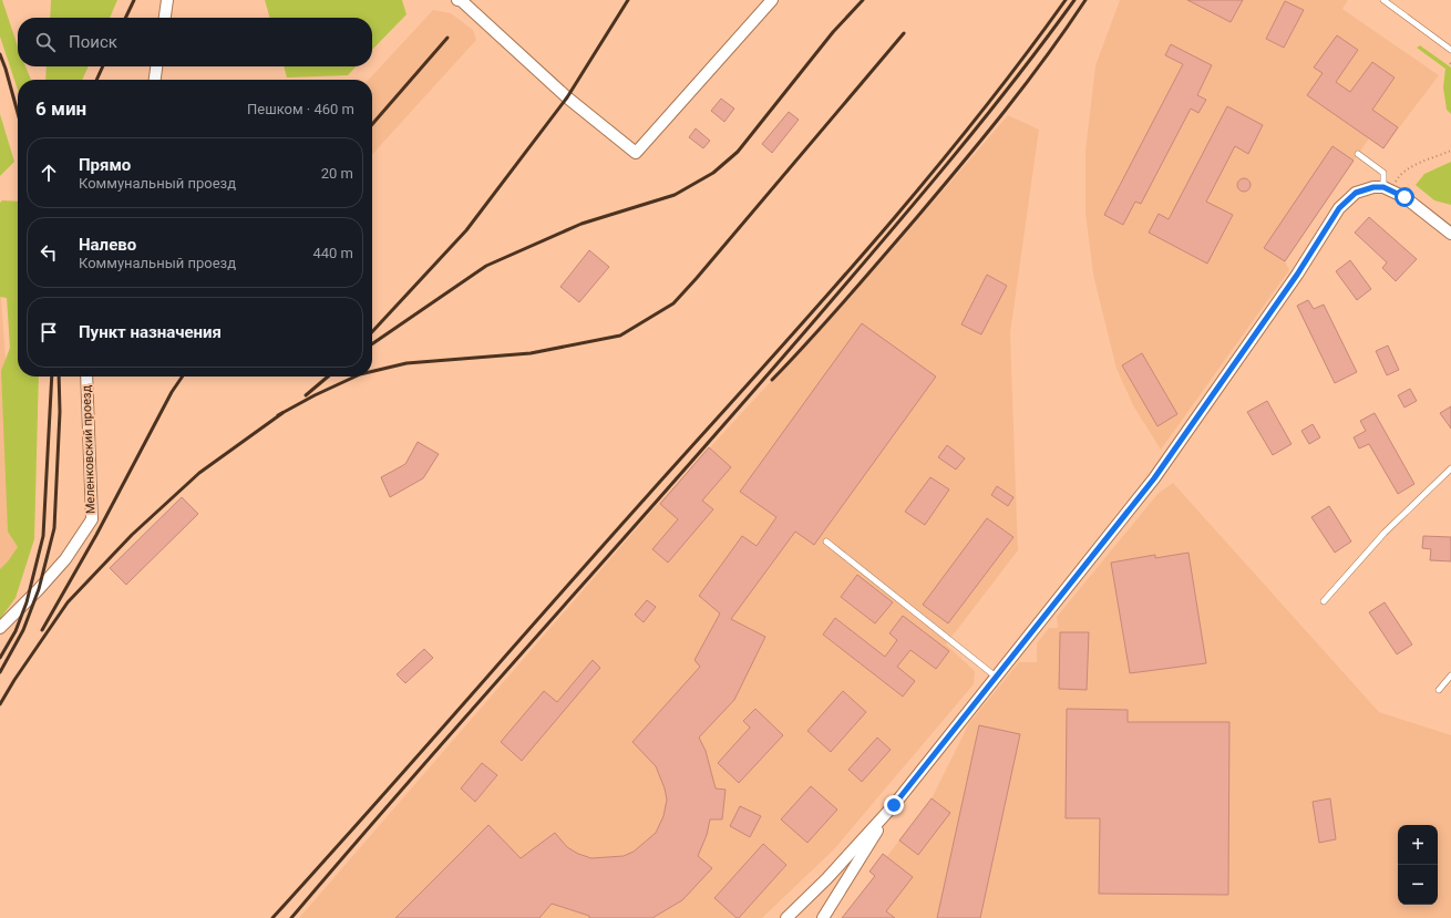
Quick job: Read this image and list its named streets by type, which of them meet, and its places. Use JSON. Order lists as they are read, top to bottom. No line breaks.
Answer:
{"streets":{"street":["Меленковский проезд"]},"page":{"search":"Поиск","heading":["6 мин","Пешком · 460 m"],"list":[["Прямо","Коммунальный проезд","20 m"],["Налево","Коммунальный проезд","440 m"],"Пункт назначения"],"map_buttons":["+","−"]}}
